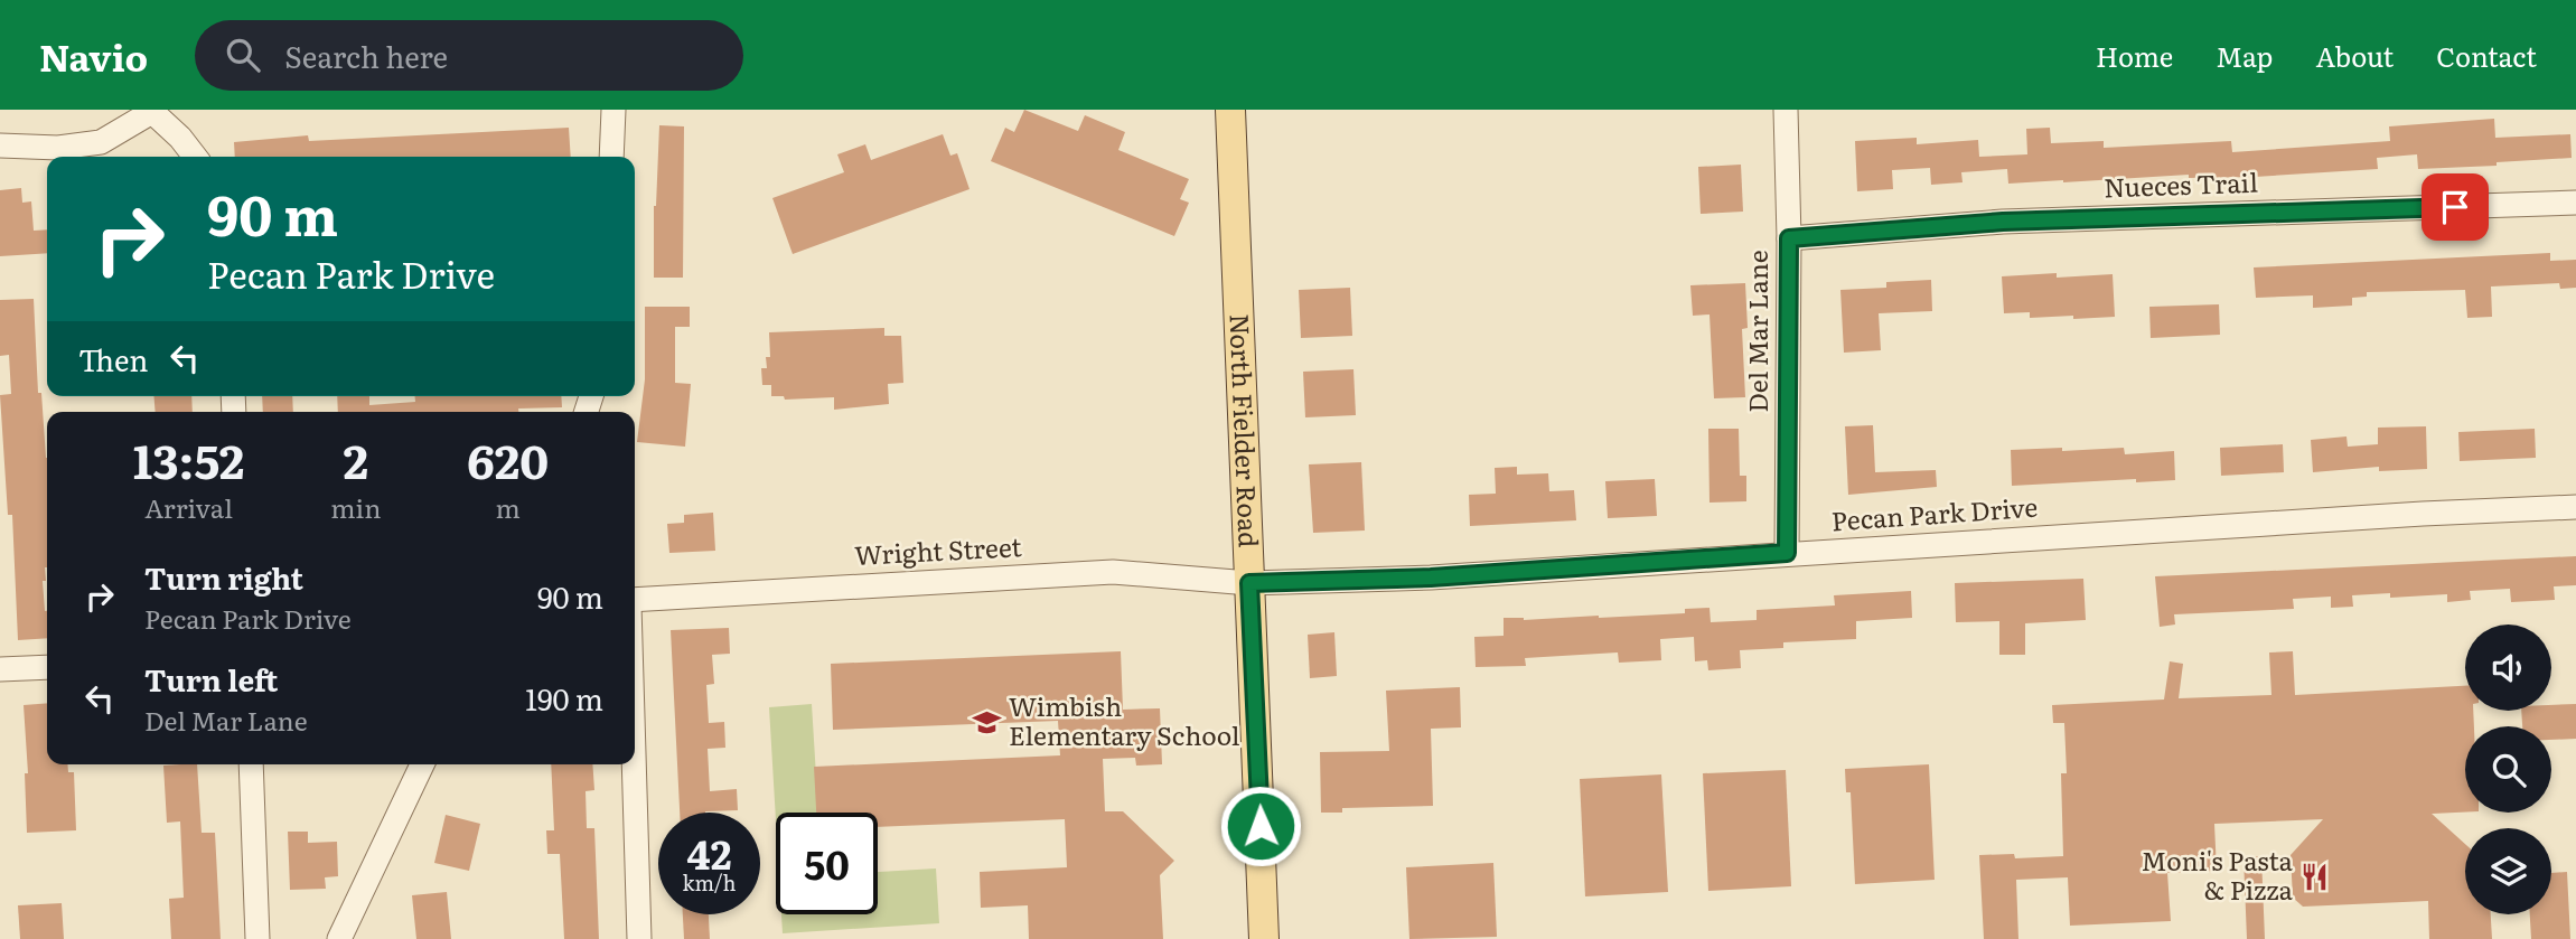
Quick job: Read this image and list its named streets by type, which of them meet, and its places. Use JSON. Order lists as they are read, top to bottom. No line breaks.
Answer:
{"streets":{"main road":["North Fielder Road"],"street":["Nueces Trail","Del Mar Lane","Pecan Park Drive","Wright Street"]},"crossings":[["Nueces Trail","Del Mar Lane"],["Del Mar Lane","Pecan Park Drive"],["North Fielder Road","Pecan Park Drive"],["North Fielder Road","Wright Street"],["Pecan Park Drive","Wright Street"]],"places":{"school or university":["Wimbish Elementary School"],"restaurant":["Moni's Pasta & Pizza"]},"page":{"header":"Navio","search":"Search here","nav":["Home","Map","About","Contact"],"turn":["90 m","Pecan Park Drive"],"then":"Then","eta":["13:52","Arrival","2","min","620","m"],"list":[{"name":"Turn right","note":"Pecan Park Drive","value":"90 m"},{"name":"Turn left","note":"Del Mar Lane","value":"190 m"}],"speed":"42 km/h","limit":"50"}}
